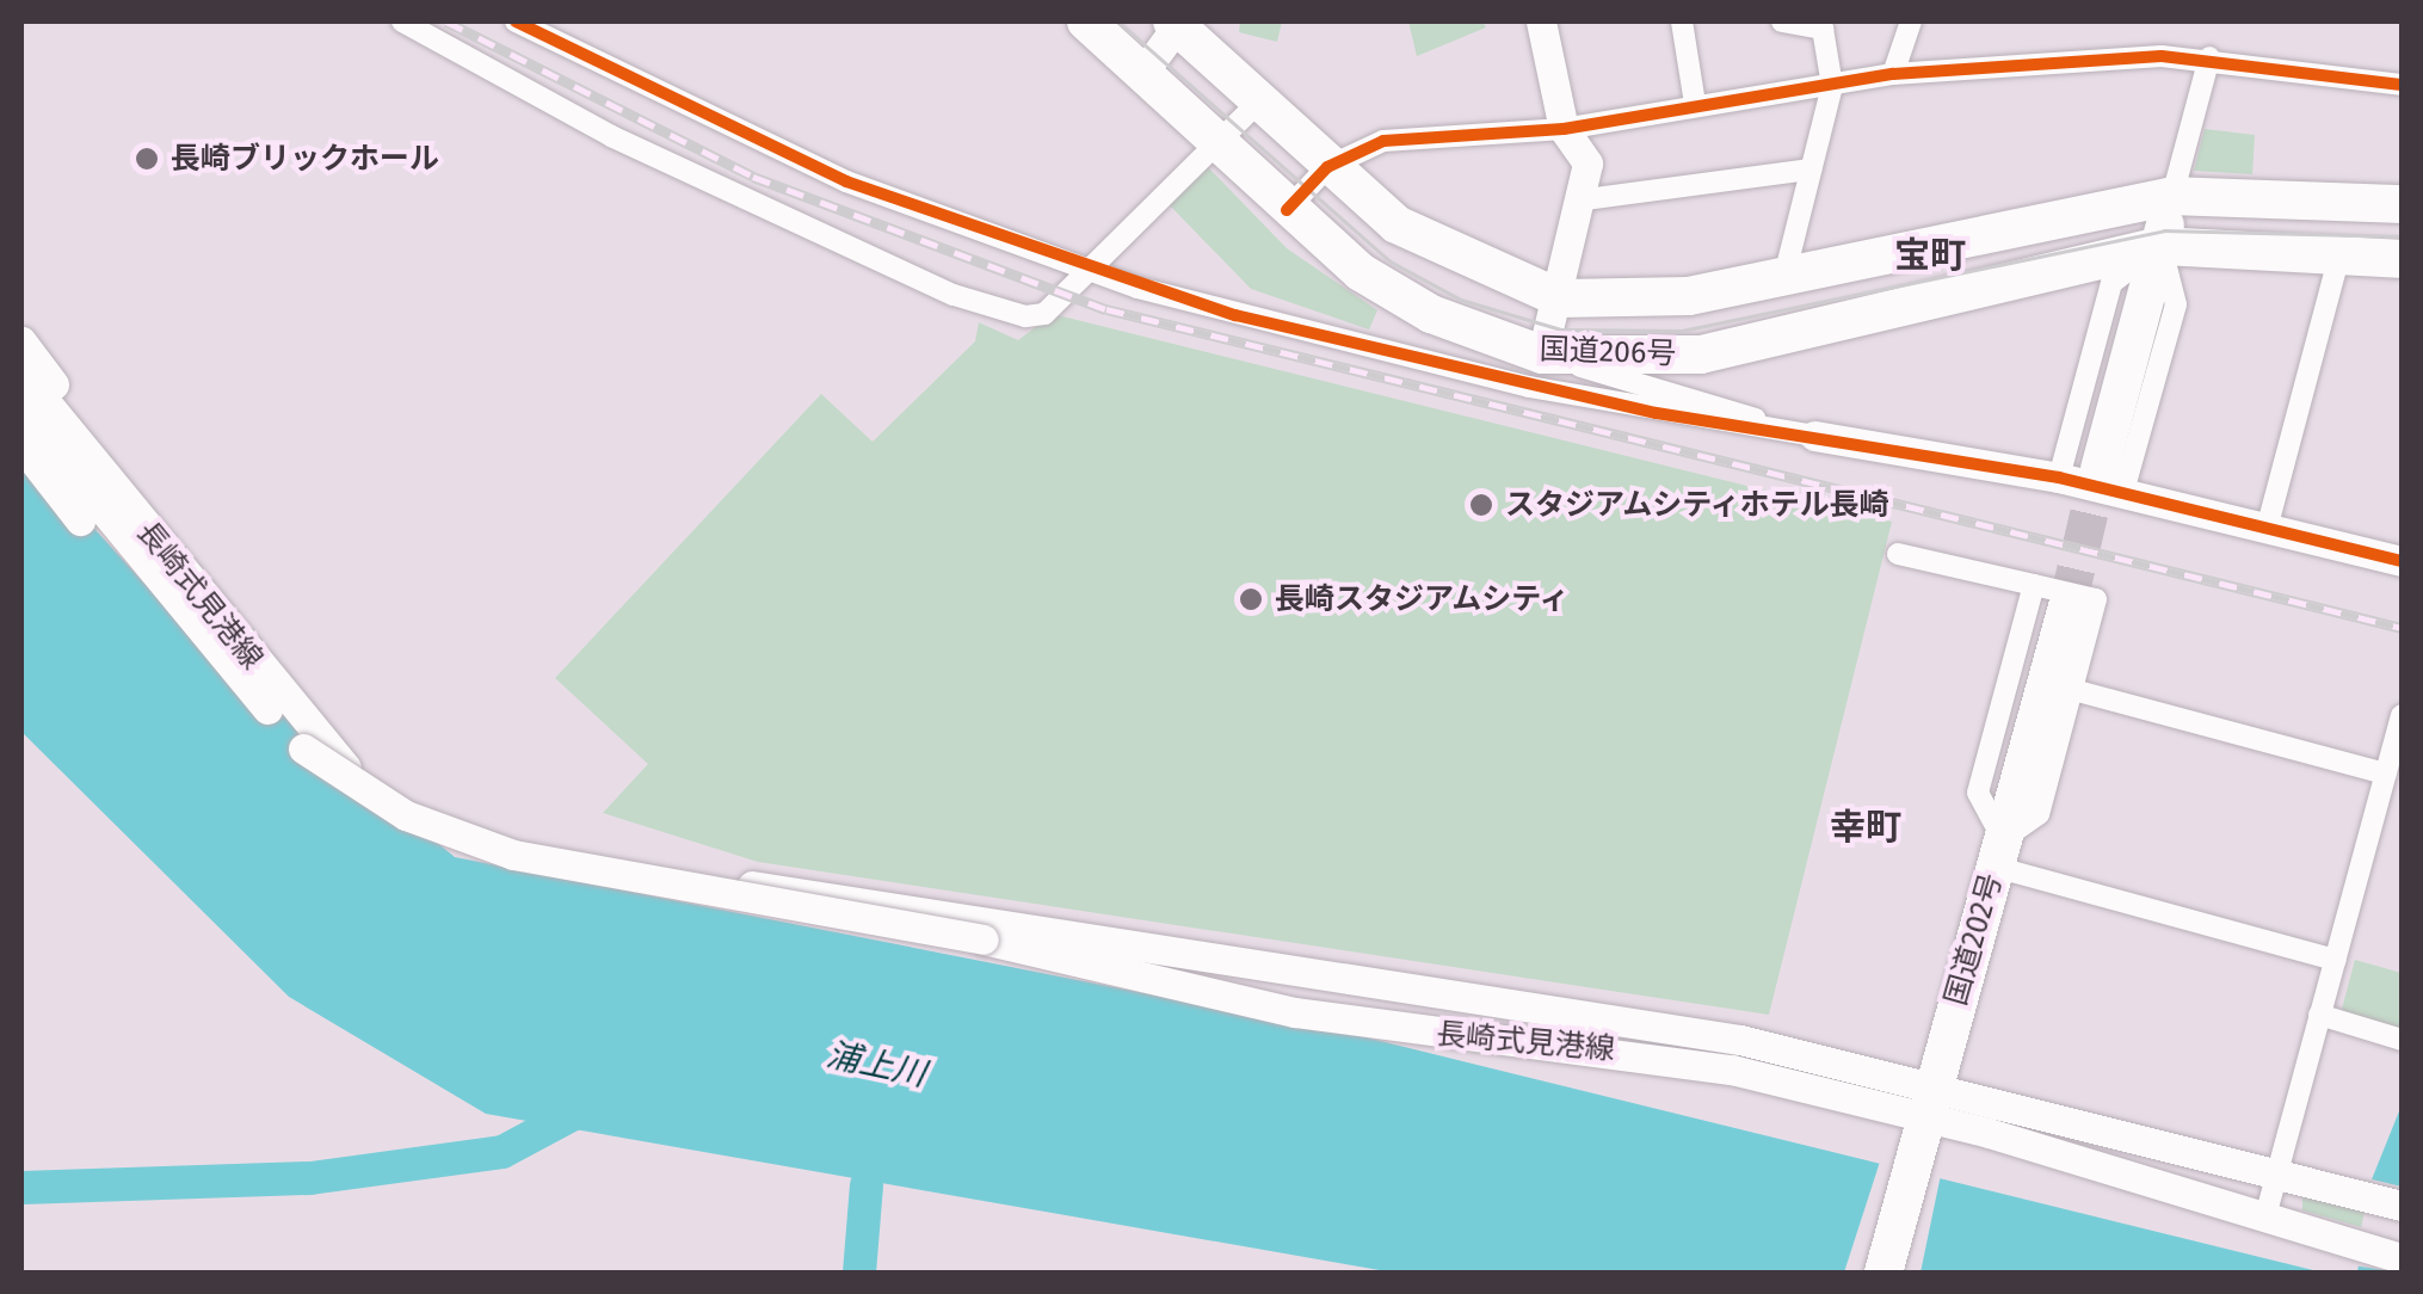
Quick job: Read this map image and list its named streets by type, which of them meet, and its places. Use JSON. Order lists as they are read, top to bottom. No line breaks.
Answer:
{"streets":{"highway":["国道206号","国道202号"],"main road":["長崎式見港線"]},"crossings":[["長崎式見港線","国道202号"]],"districts":["宝町","幸町"],"water":["浦上川"],"places":["長崎ブリックホール","スタジアムシティホテル長崎","長崎スタジアムシティ"]}
